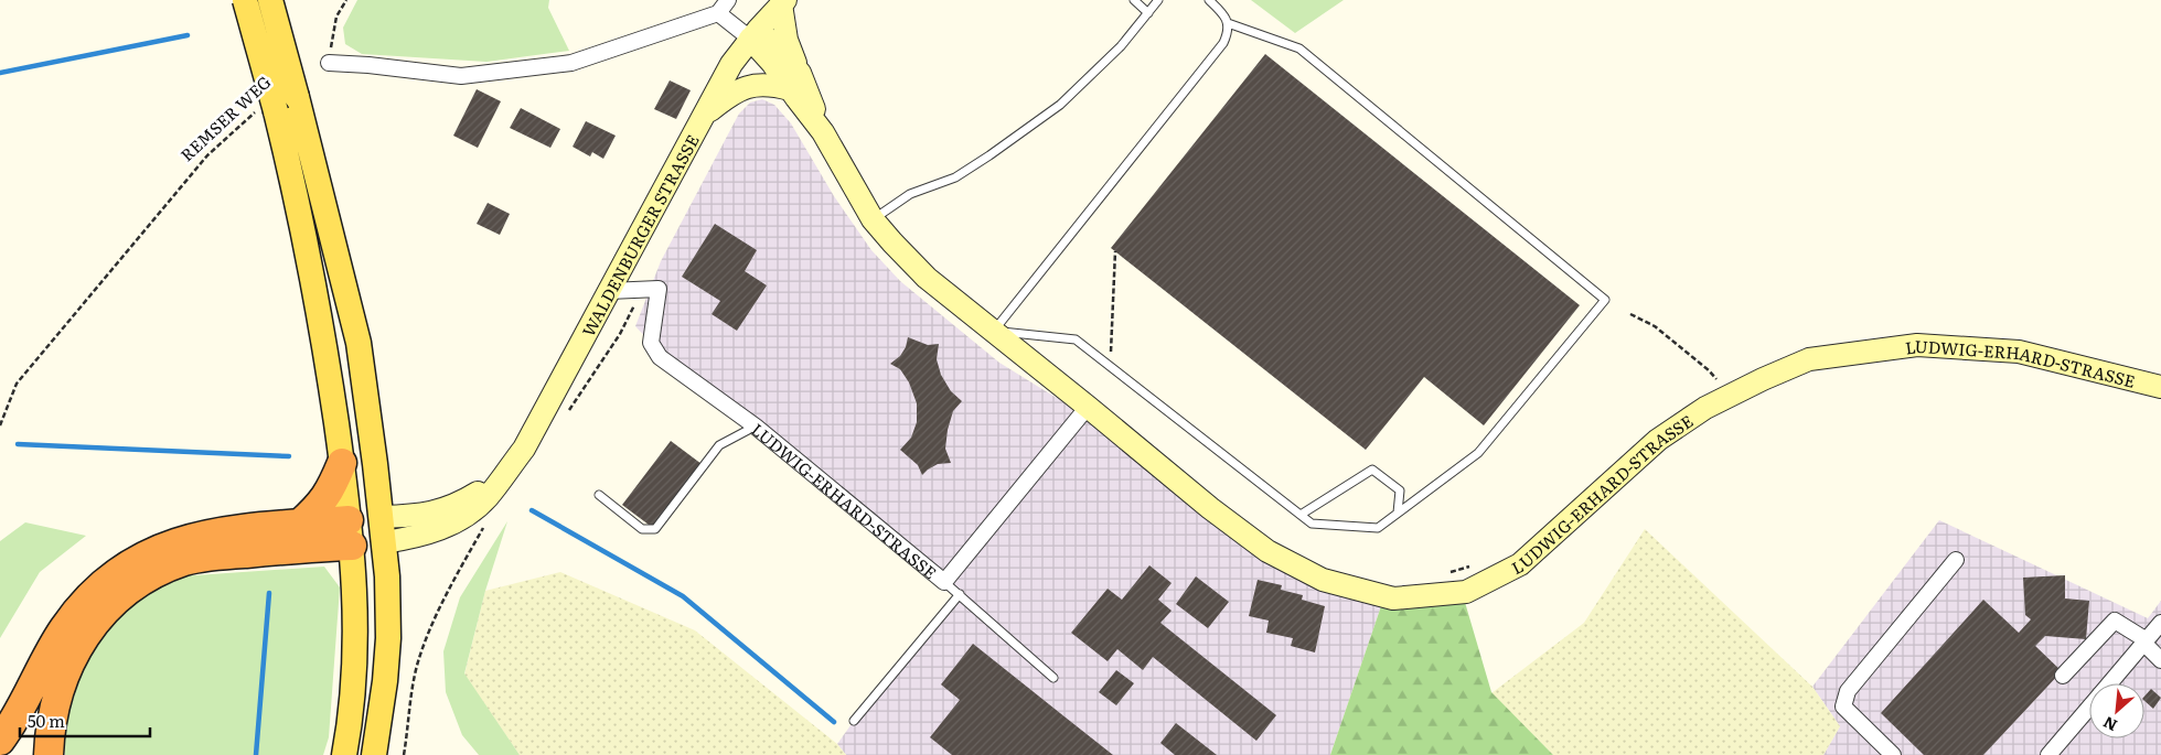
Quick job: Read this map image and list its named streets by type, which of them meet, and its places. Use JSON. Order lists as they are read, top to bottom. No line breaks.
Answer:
{"streets":{"street":["WALDENBURGER STRASSE","LUDWIG-ERHARD-STRASSE"],"path":["REMSER WEG"]},"crossings":[["WALDENBURGER STRASSE","LUDWIG-ERHARD-STRASSE"]],"scale_bar":"50 m","north":"bottom left"}
